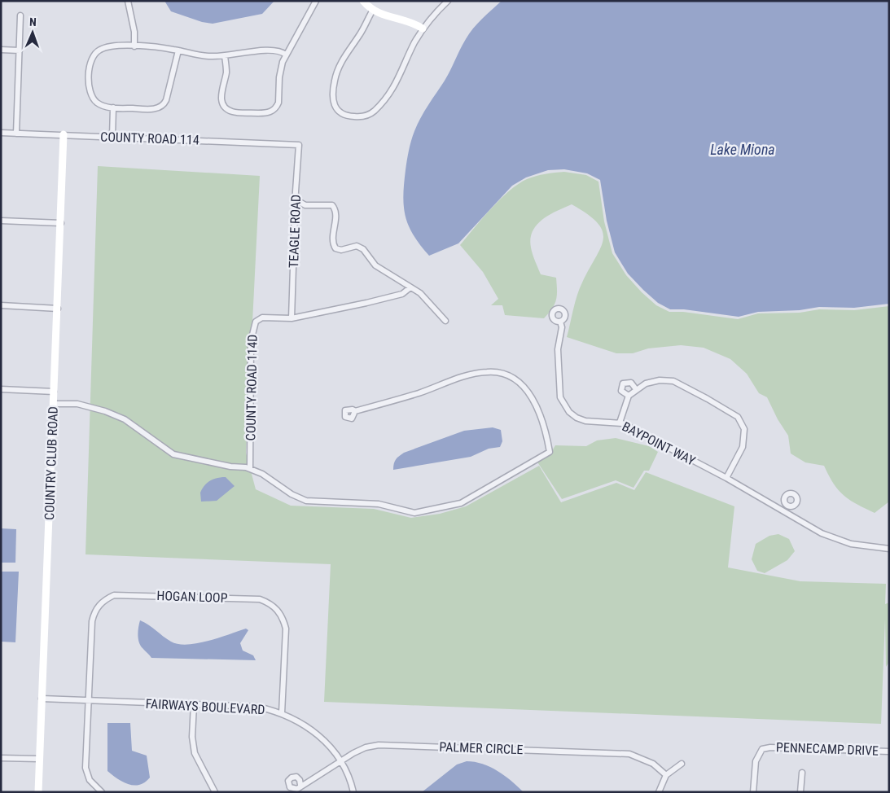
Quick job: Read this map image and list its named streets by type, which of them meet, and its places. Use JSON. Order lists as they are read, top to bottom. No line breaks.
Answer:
{"streets":{"street":["COUNTY ROAD 114","TEAGLE ROAD","COUNTY ROAD 114D","BAYPOINT WAY","COUNTRY CLUB ROAD","HOGAN LOOP","FAIRWAYS BOULEVARD","PALMER CIRCLE","PENNECAMP DRIVE"]},"crossings":[["COUNTY ROAD 114","TEAGLE ROAD"],["COUNTY ROAD 114","COUNTRY CLUB ROAD"],["TEAGLE ROAD","COUNTY ROAD 114D"],["COUNTRY CLUB ROAD","FAIRWAYS BOULEVARD"],["HOGAN LOOP","FAIRWAYS BOULEVARD"],["FAIRWAYS BOULEVARD","PALMER CIRCLE"]],"water":["Lake Miona"],"north":"top"}
